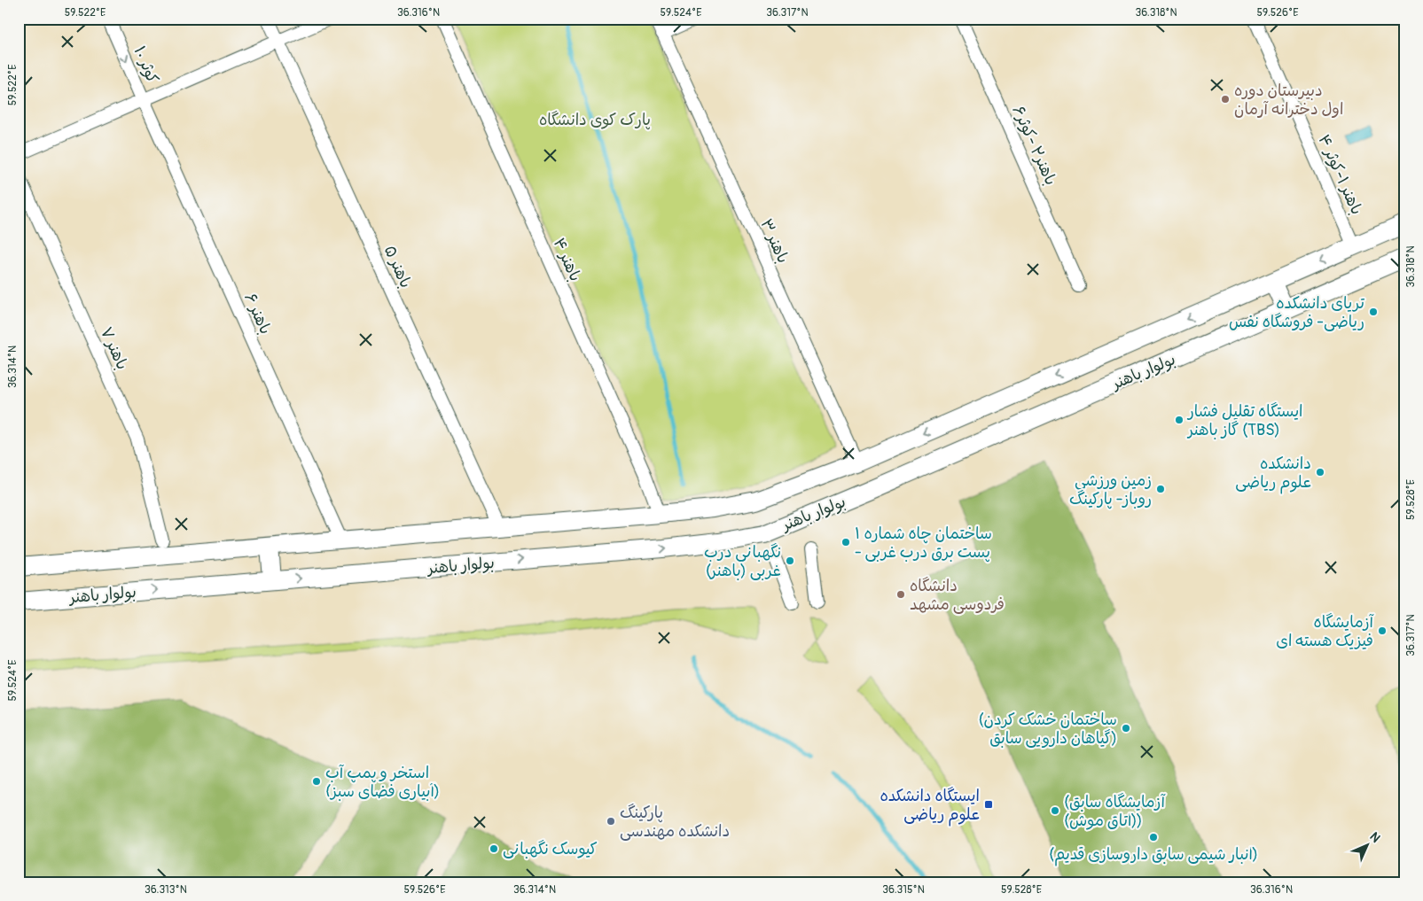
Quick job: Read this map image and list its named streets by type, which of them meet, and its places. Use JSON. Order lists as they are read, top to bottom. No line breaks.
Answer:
{"streets":{"street":["کوثر ۱۰","باهنر۲ -کوثر۶","باهنر ۱-کوثر ۴","باهنر ۳","باهنر ۴","باهنر ۵","باهنر ۶","باهنر ۷","بولوار باهنر"]},"crossings":[["کوثر ۱۰","باهنر ۶"],["باهنر ۱-کوثر ۴","بولوار باهنر"],["باهنر ۳","بولوار باهنر"],["باهنر ۴","بولوار باهنر"],["باهنر ۵","بولوار باهنر"],["باهنر ۶","بولوار باهنر"]],"one_way":["کوثر ۱۰"],"parks":["پارک کوی دانشگاه"],"places":{"other":["دبیرستان دوره اول دخترانه آرمان","تریای دانشکده ریاضی- فروشگاه نفس","ایستگاه تقلیل فشار گاز باهنر (TBS)","دانشکده علوم ریاضی","زمین ورزشی روباز- پارکینگ","ساختمان چاه شماره ۱ - پست برق درب غربی","نگهبانی درب غربی (باهنر)","دانشگاه فردوسی مشهد","آزمایشگاه فیزیک هسته ای","(ساختمان خشک کردن گیاهان دارویی سابق)","استخر و پمپ آب (آبیاری فضای سبز)","(آزمایشگاه سابق (اتاق موش))","پارکینگ دانشکده مهندسی","(انبار شیمی سابق داروسازی قدیم)","کیوسک نگهبانی"],"transit":["ایستگاه دانشکده علوم ریاضی"]},"north":"top right","coordinates":["59.522°E","36.316°N","59.524°E","36.317°N","36.318°N","59.526°E","36.314°N","59.528°E","36.313°N","36.315°N"]}
